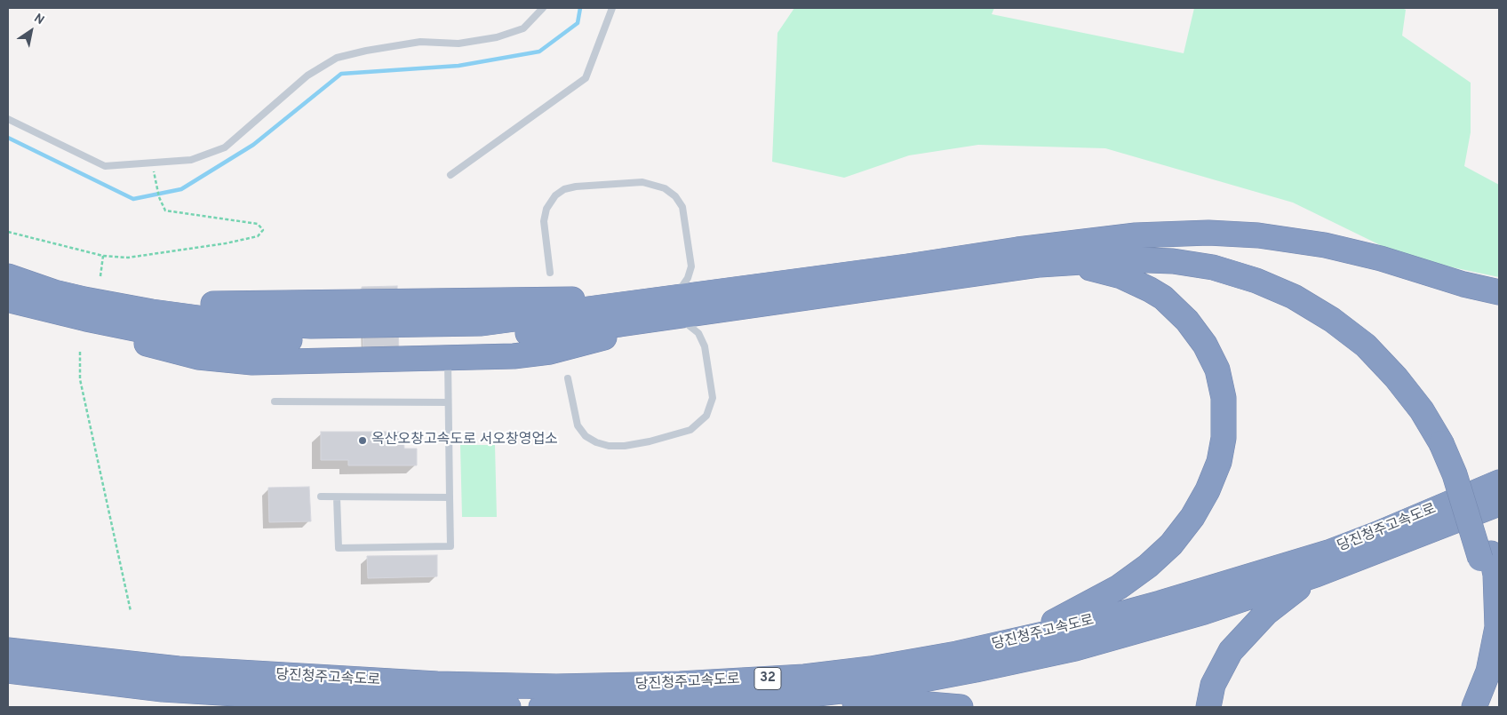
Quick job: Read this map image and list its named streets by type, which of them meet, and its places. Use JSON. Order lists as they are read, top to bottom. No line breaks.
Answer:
{"streets":{"highway":["당진청주고속도로","32"]},"places":["옥산오창고속도로 서오창영업소"],"north":"top right"}
